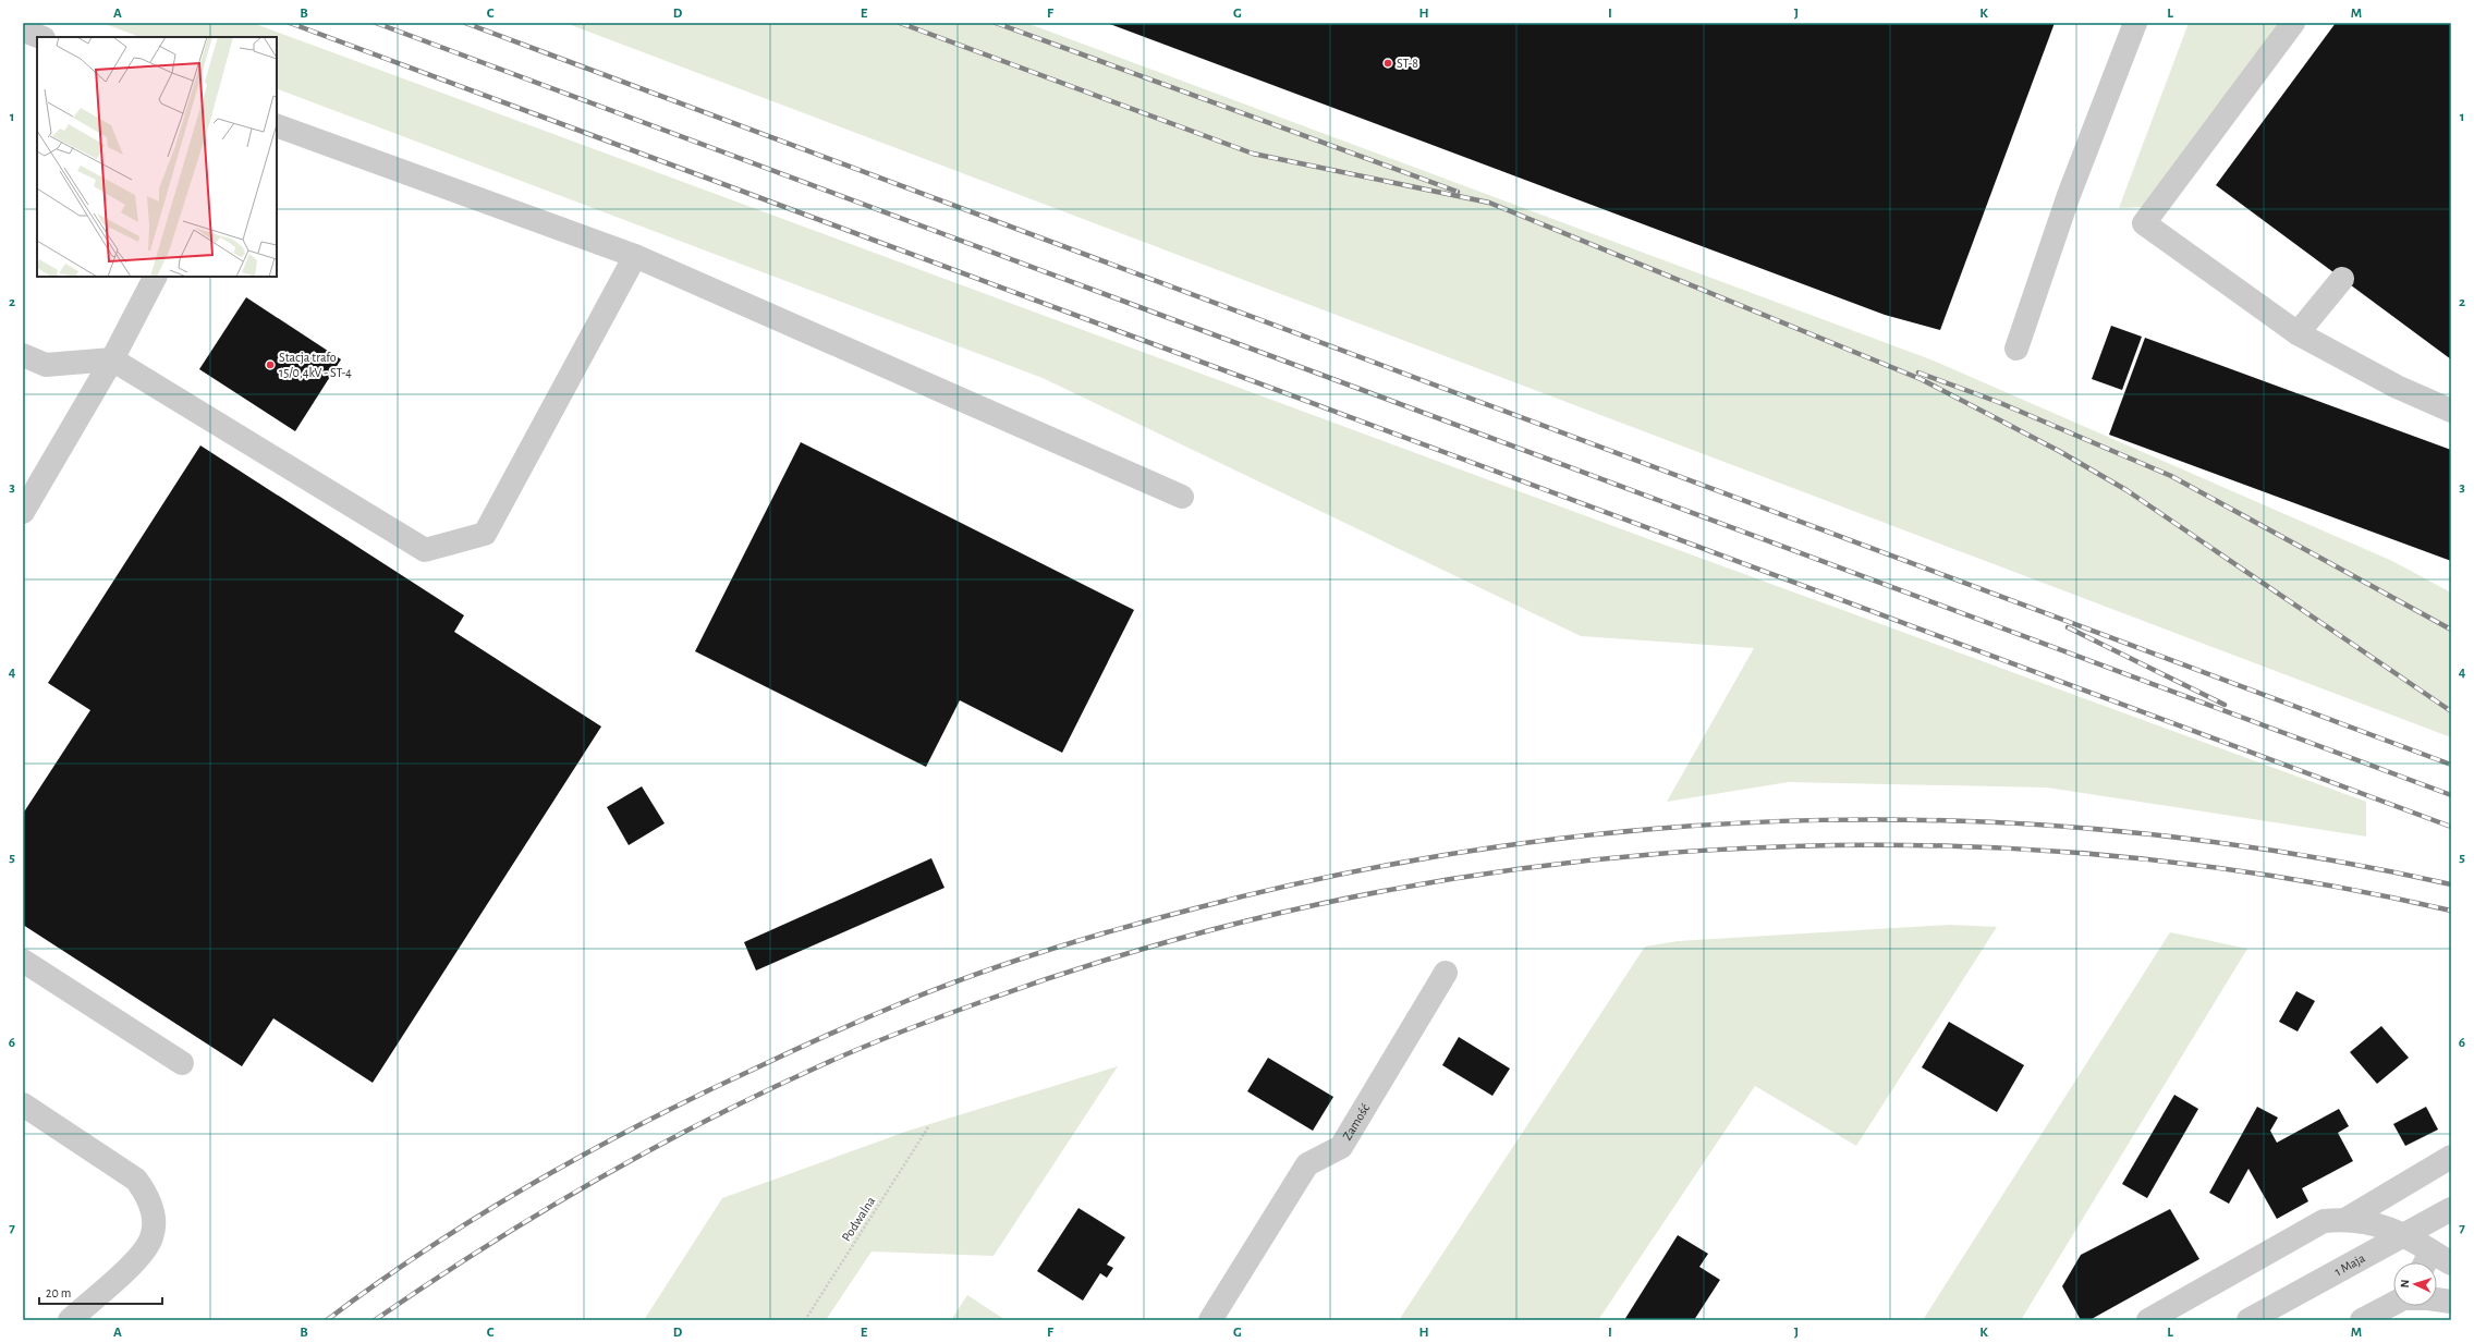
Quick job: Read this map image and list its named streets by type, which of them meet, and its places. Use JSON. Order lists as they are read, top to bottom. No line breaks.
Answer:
{"streets":{"street":["Zamość","1 Maja"],"path":["Podwalna"]},"places":["ST-8","Stacja trafo 15/0,4kV - ST-4"],"scale_bar":"20 m","north":"left","grid":{"columns":["A","B","C","D","E","F","G","H","I","J","K","L","M"],"rows":["1","2","3","4","5","6","7"]}}
